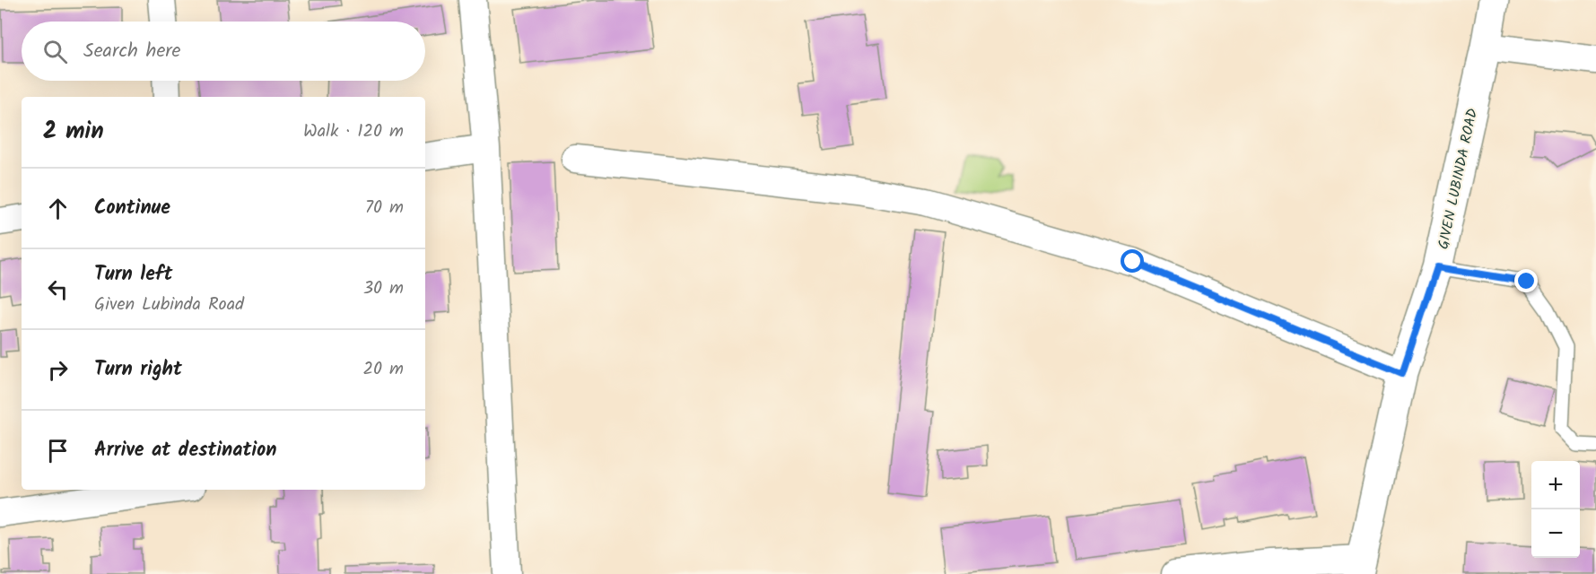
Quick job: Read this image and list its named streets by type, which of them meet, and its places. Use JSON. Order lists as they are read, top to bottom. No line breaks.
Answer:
{"streets":{"street":["GIVEN LUBINDA ROAD"]},"page":{"search":"Search here","heading":["2 min","Walk · 120 m"],"list":[["Continue","70 m"],["Turn left","Given Lubinda Road","30 m"],["Turn right","20 m"],"Arrive at destination"],"map_buttons":["+","−"]}}
